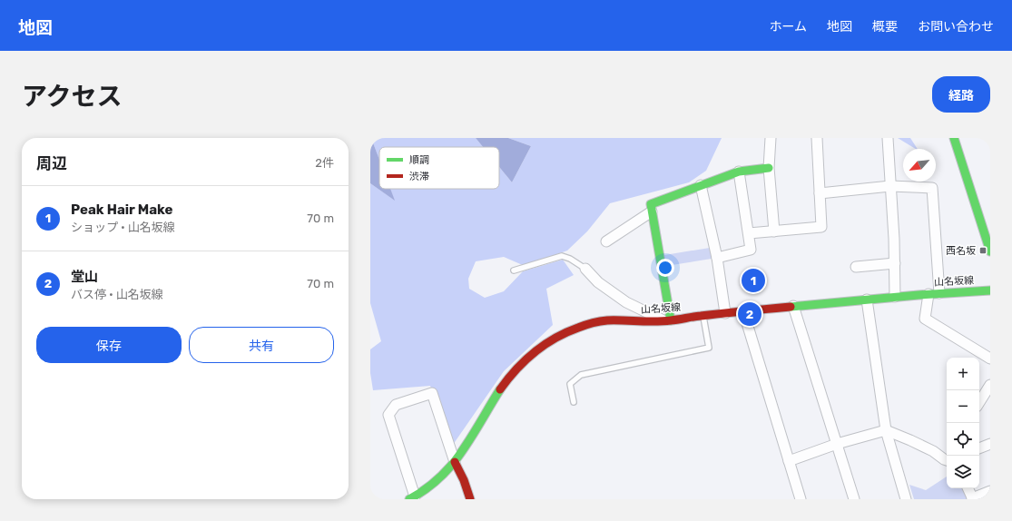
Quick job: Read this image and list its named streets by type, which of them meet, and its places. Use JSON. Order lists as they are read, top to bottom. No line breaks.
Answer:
{"streets":{"main road":["山名坂線"]},"places":{"transit":["西名坂"]},"legend":["順調","渋滞"],"north":"bottom left","page":{"header":"地図","nav":["ホーム","地図","概要","お問い合わせ"],"title":"アクセス","buttons":["経路",["保存","共有"]],"heading":["周辺","2件"],"list":[{"mark":"1","name":"Peak Hair Make","note":"ショップ · 山名坂線","value":"70 m"},{"mark":"2","name":"堂山","note":"バス停 · 山名坂線","value":"70 m"}],"pins":["1","2"],"map_buttons":["+","−"]}}
